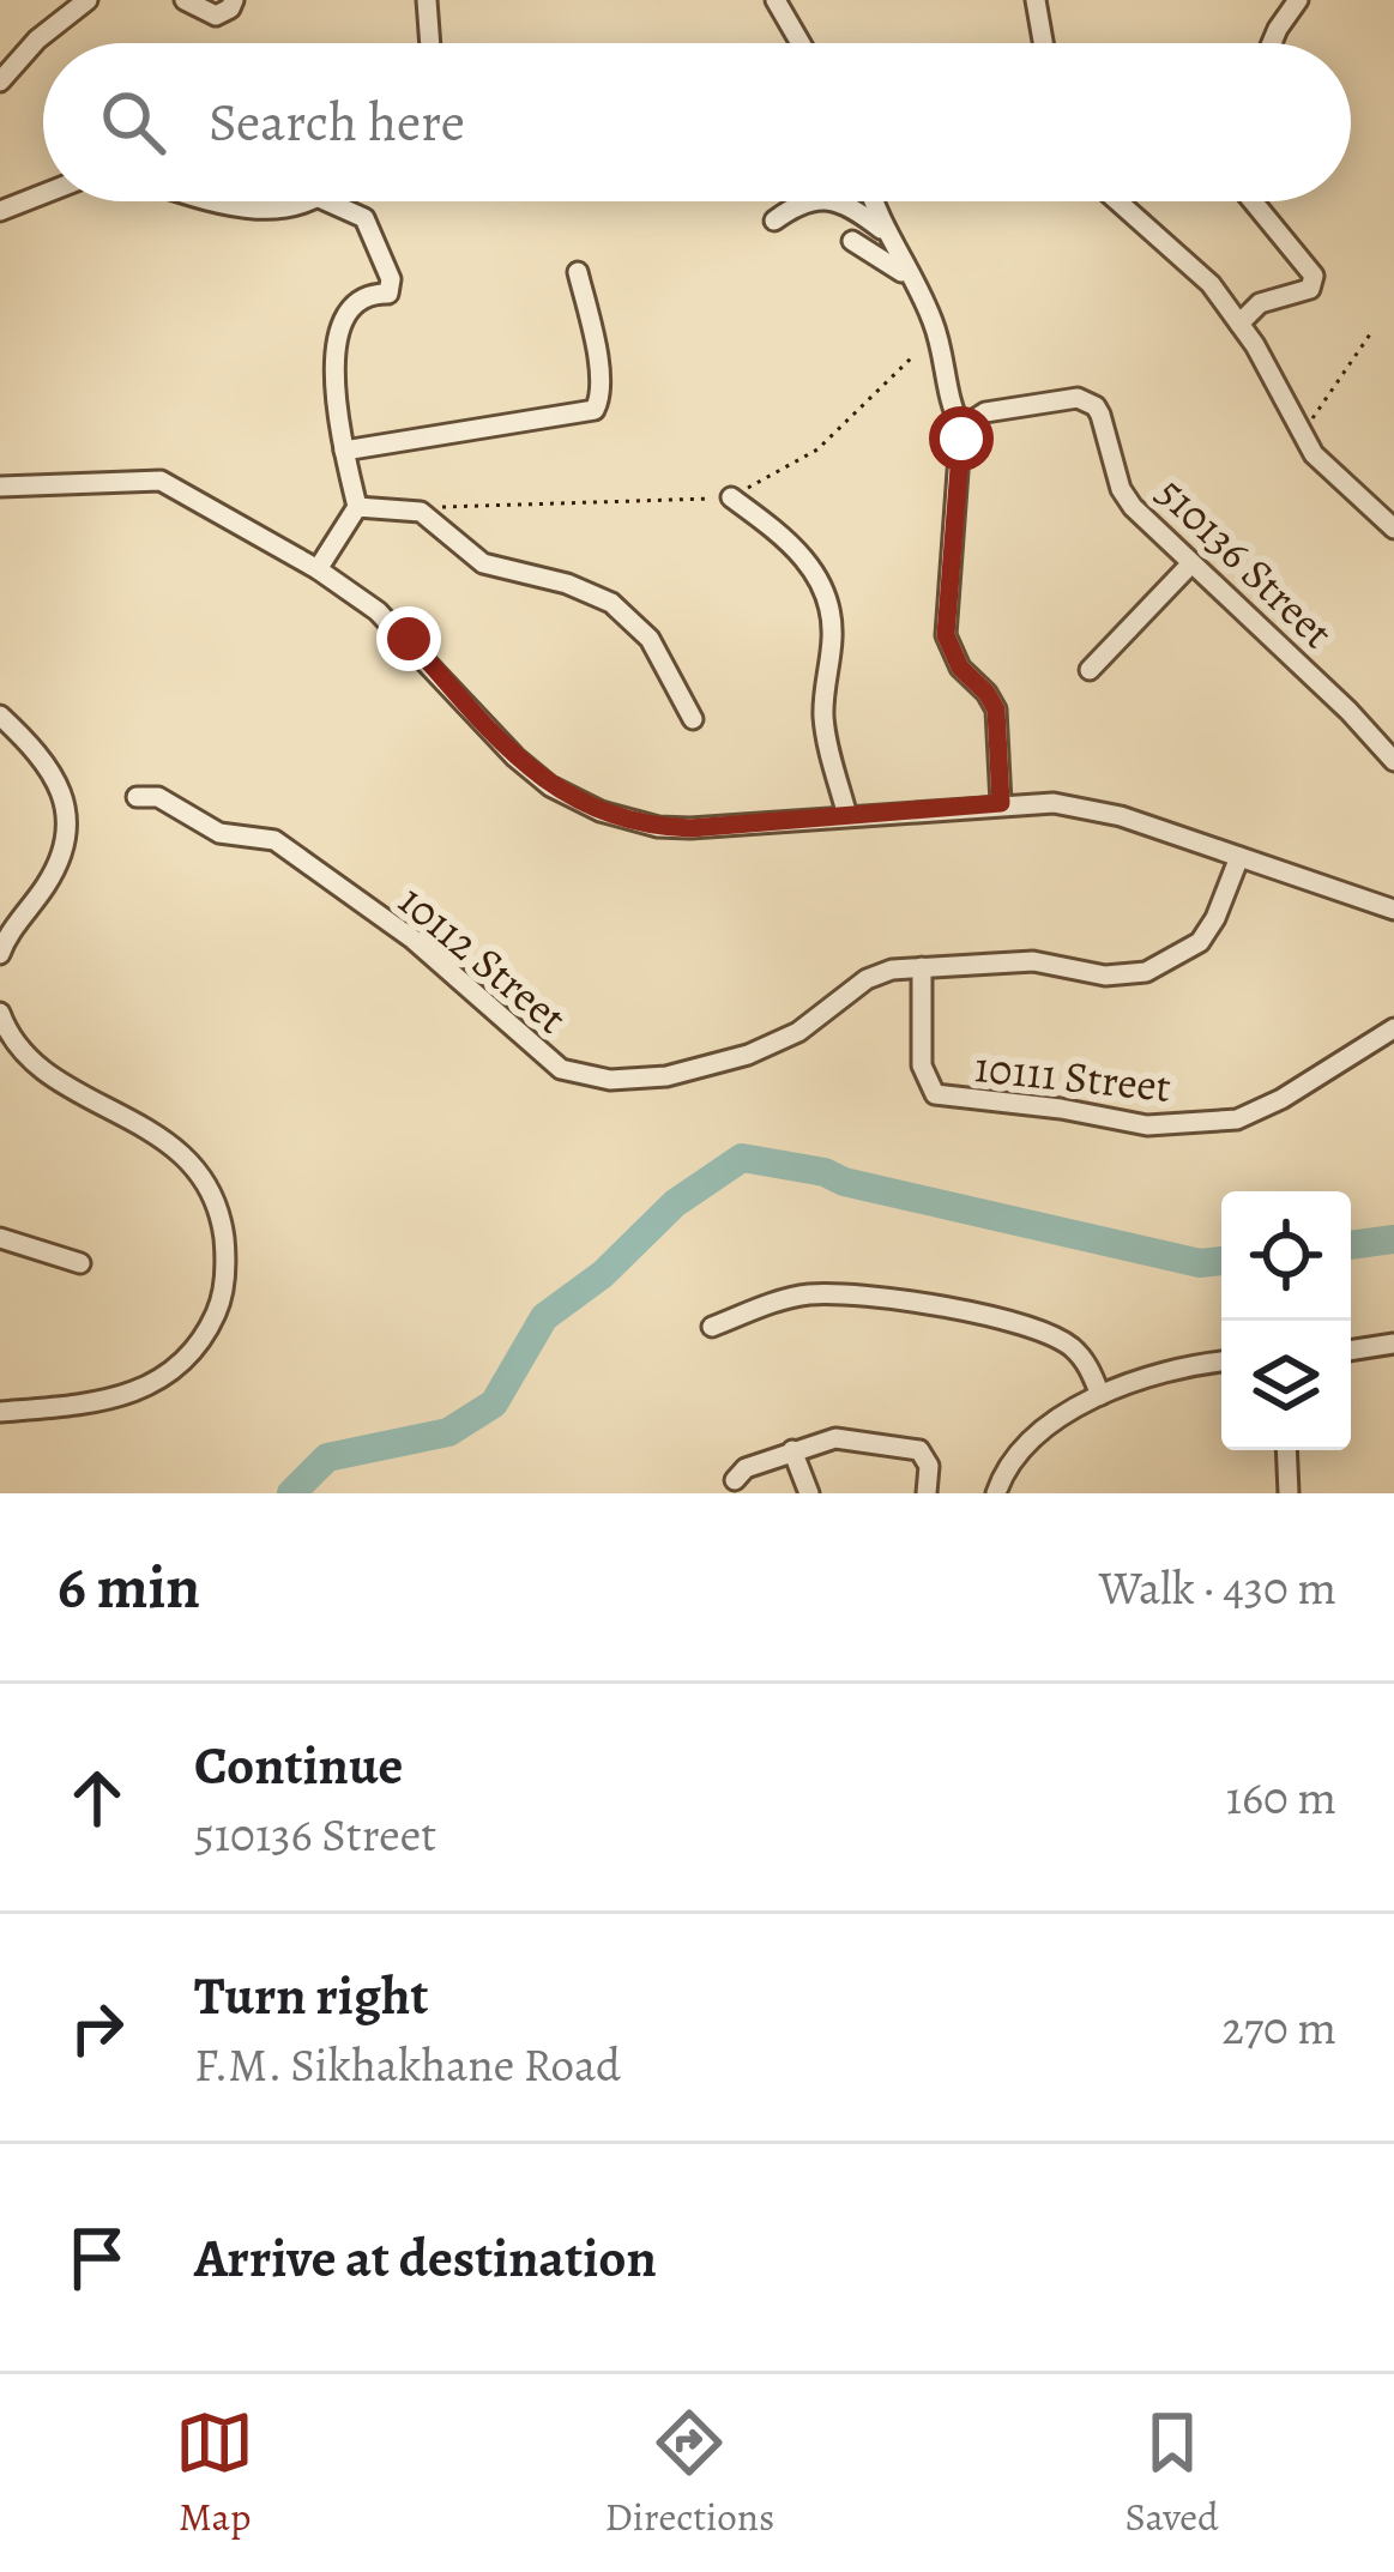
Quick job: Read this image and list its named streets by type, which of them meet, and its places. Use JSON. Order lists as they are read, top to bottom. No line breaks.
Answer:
{"streets":{"street":["510136 Street","10112 Street","10111 Street"]},"crossings":[["10112 Street","10111 Street"]],"page":{"search":"Search here","heading":["6 min","Walk · 430 m"],"list":[["Continue","510136 Street","160 m"],["Turn right","F.M. Sikhakhane Road","270 m"],"Arrive at destination"],"nav":["Map","Directions","Saved"]}}
